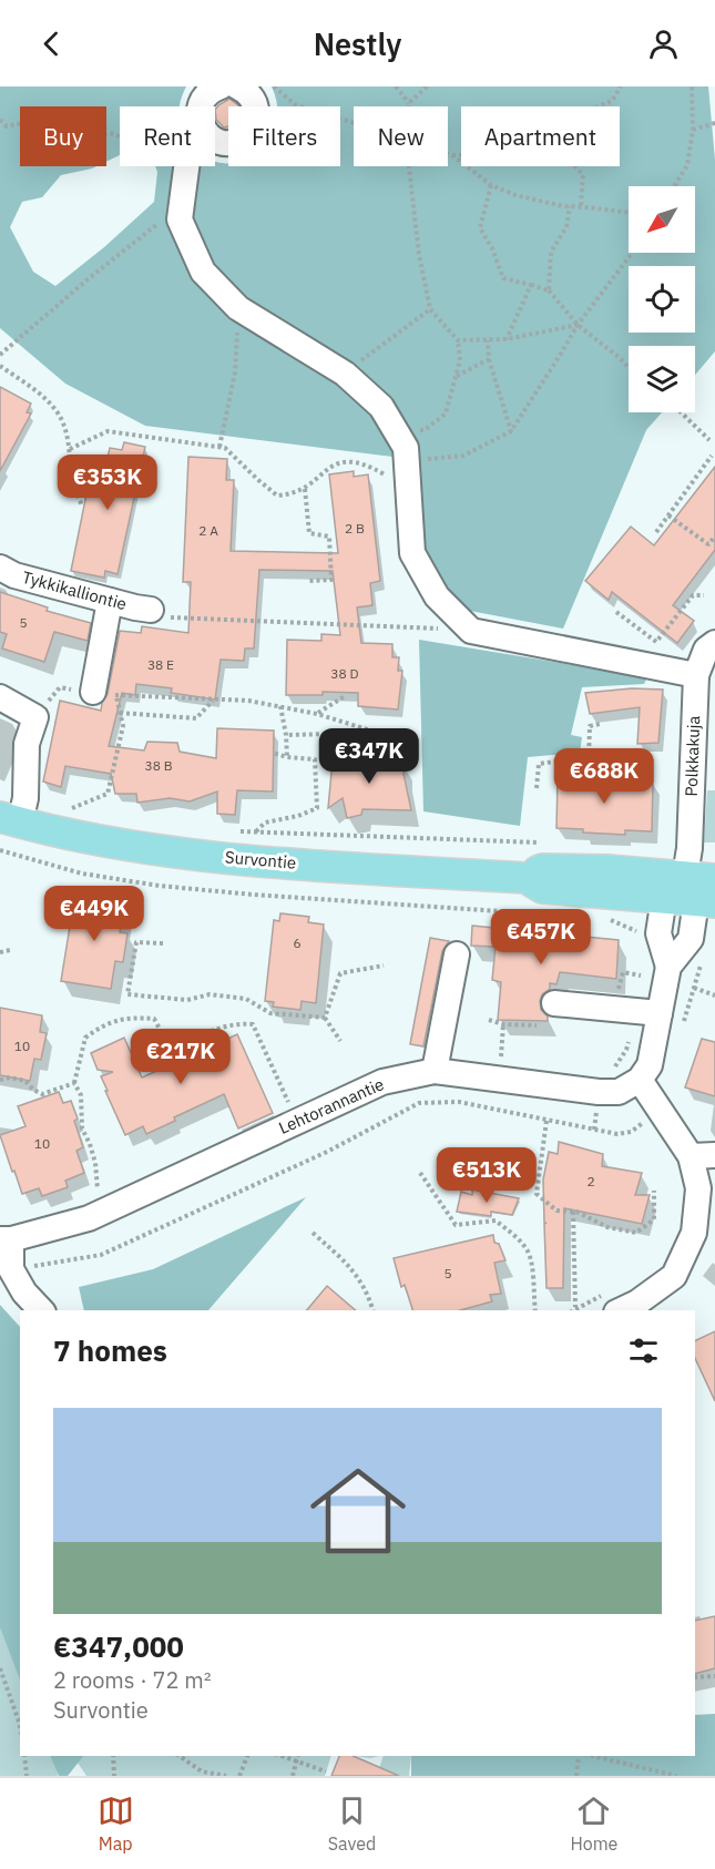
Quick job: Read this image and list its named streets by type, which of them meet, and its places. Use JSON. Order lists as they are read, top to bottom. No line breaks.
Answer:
{"streets":{"main road":["Survontie"],"street":["Tykkikalliontie","Polkkakuja","Lehtorannantie"]},"crossings":[["Polkkakuja","Survontie"]],"house_numbers":["2 B","2 A","5","38 E","38 D","38 B","6","10","10","2","5"],"north":"bottom left","page":{"header":"Nestly","chip":["Buy","Rent","Filters","New","Apartment"],"price":["€353K","€347K","€688K","€449K","€457K","€217K","€513K"],"heading":"7 homes","list":[{"name":"€347,000","note":"2 rooms · 72 m² · Survontie"}],"tabs":["Map","Saved","Home"]}}
